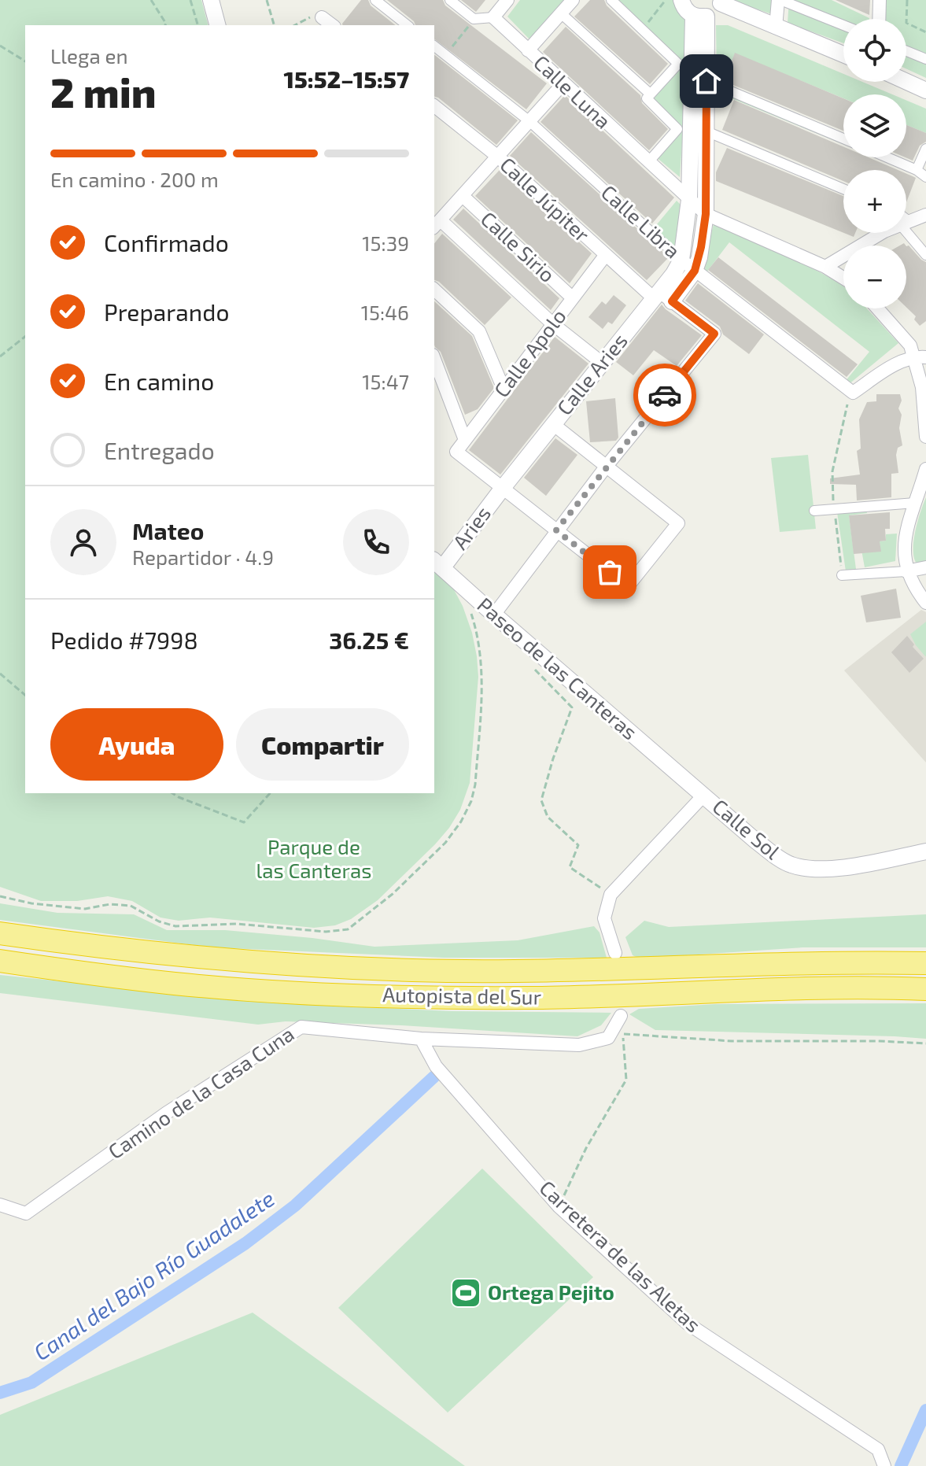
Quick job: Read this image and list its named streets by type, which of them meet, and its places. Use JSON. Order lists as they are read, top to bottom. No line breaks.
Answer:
{"streets":{"highway":["Autopista del Sur"],"street":["Calle Luna","Calle Júpiter","Calle Libra","Calle Sirio","Calle Apolo","Calle Aries","Aries","Paseo de las Canteras","Calle Sol","Camino de la Casa Cuna","Carretera de las Aletas"]},"crossings":[["Calle Luna","Calle Aries"],["Calle Júpiter","Calle Apolo"],["Calle Júpiter","Calle Aries"],["Calle Libra","Calle Aries"],["Calle Sirio","Calle Apolo"],["Calle Apolo","Calle Aries"],["Calle Apolo","Aries"],["Calle Aries","Aries"],["Aries","Paseo de las Canteras"],["Paseo de las Canteras","Calle Sol"],["Camino de la Casa Cuna","Carretera de las Aletas"]],"water":["Canal del Bajo Río Guadalete"],"parks":["Parque de las Canteras"],"places":{"sports":["Ortega Pejito"]},"page":{"map_buttons":["+","−"],"heading":["2 min","Llega en","15:52–15:57"],"panel":["Mateo","Repartidor · 4.9","Pedido #7998","36.25 €"],"bar":"En camino · 200 m","list":[["Confirmado","15:39"],["Preparando","15:46"],["En camino","15:47"],"Entregado"],"buttons":["Ayuda","Compartir"]}}
